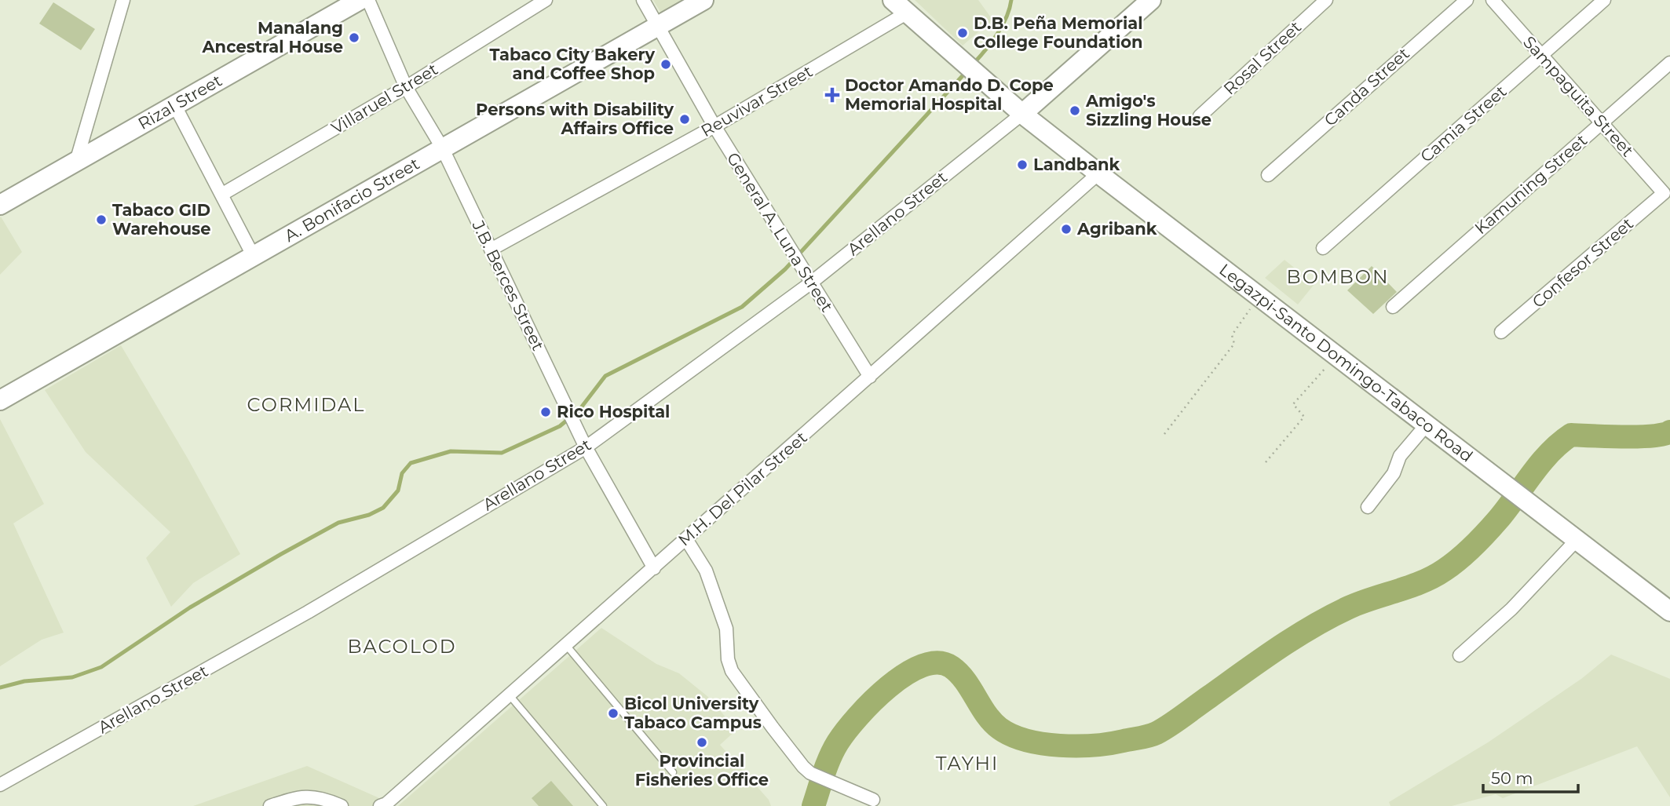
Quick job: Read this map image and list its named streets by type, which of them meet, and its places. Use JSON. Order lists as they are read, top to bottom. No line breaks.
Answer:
{"streets":{"main road":["Rizal Street","A. Bonifacio Street","Legazpi-Santo Domingo-Tabaco Road"],"street":["Rosal Street","Canda Street","Sampaguita Street","Villaruel Street","Reuvivar Street","Camia Street","Kamuning Street","Arellano Street","General A. Luna Street","Confesor Street","J.B. Berces Street","M.H. Del Pilar Street"]},"crossings":[["Sampaguita Street","Camia Street"],["Sampaguita Street","Kamuning Street"],["Sampaguita Street","Confesor Street"],["Villaruel Street","J.B. Berces Street"],["Reuvivar Street","General A. Luna Street"],["Reuvivar Street","J.B. Berces Street"],["Reuvivar Street","Legazpi-Santo Domingo-Tabaco Road"],["A. Bonifacio Street","General A. Luna Street"],["A. Bonifacio Street","J.B. Berces Street"],["Arellano Street","General A. Luna Street"],["Arellano Street","J.B. Berces Street"],["Arellano Street","Legazpi-Santo Domingo-Tabaco Road"],["General A. Luna Street","M.H. Del Pilar Street"],["J.B. Berces Street","M.H. Del Pilar Street"],["Legazpi-Santo Domingo-Tabaco Road","M.H. Del Pilar Street"]],"districts":["BOMBON","CORMIDAL","BACOLOD","TAYHI"],"places":{"other":["D.B. Peña Memorial College Foundation","Manalang Ancestral House","Tabaco City Bakery and Coffee Shop","Amigo's Sizzling House","Persons with Disability Affairs Office","Landbank","Tabaco GID Warehouse","Agribank","Rico Hospital","Bicol University Tabaco Campus","Provincial Fisheries Office"],"health":["Doctor Amando D. Cope Memorial Hospital"]},"scale_bar":"50 m"}
